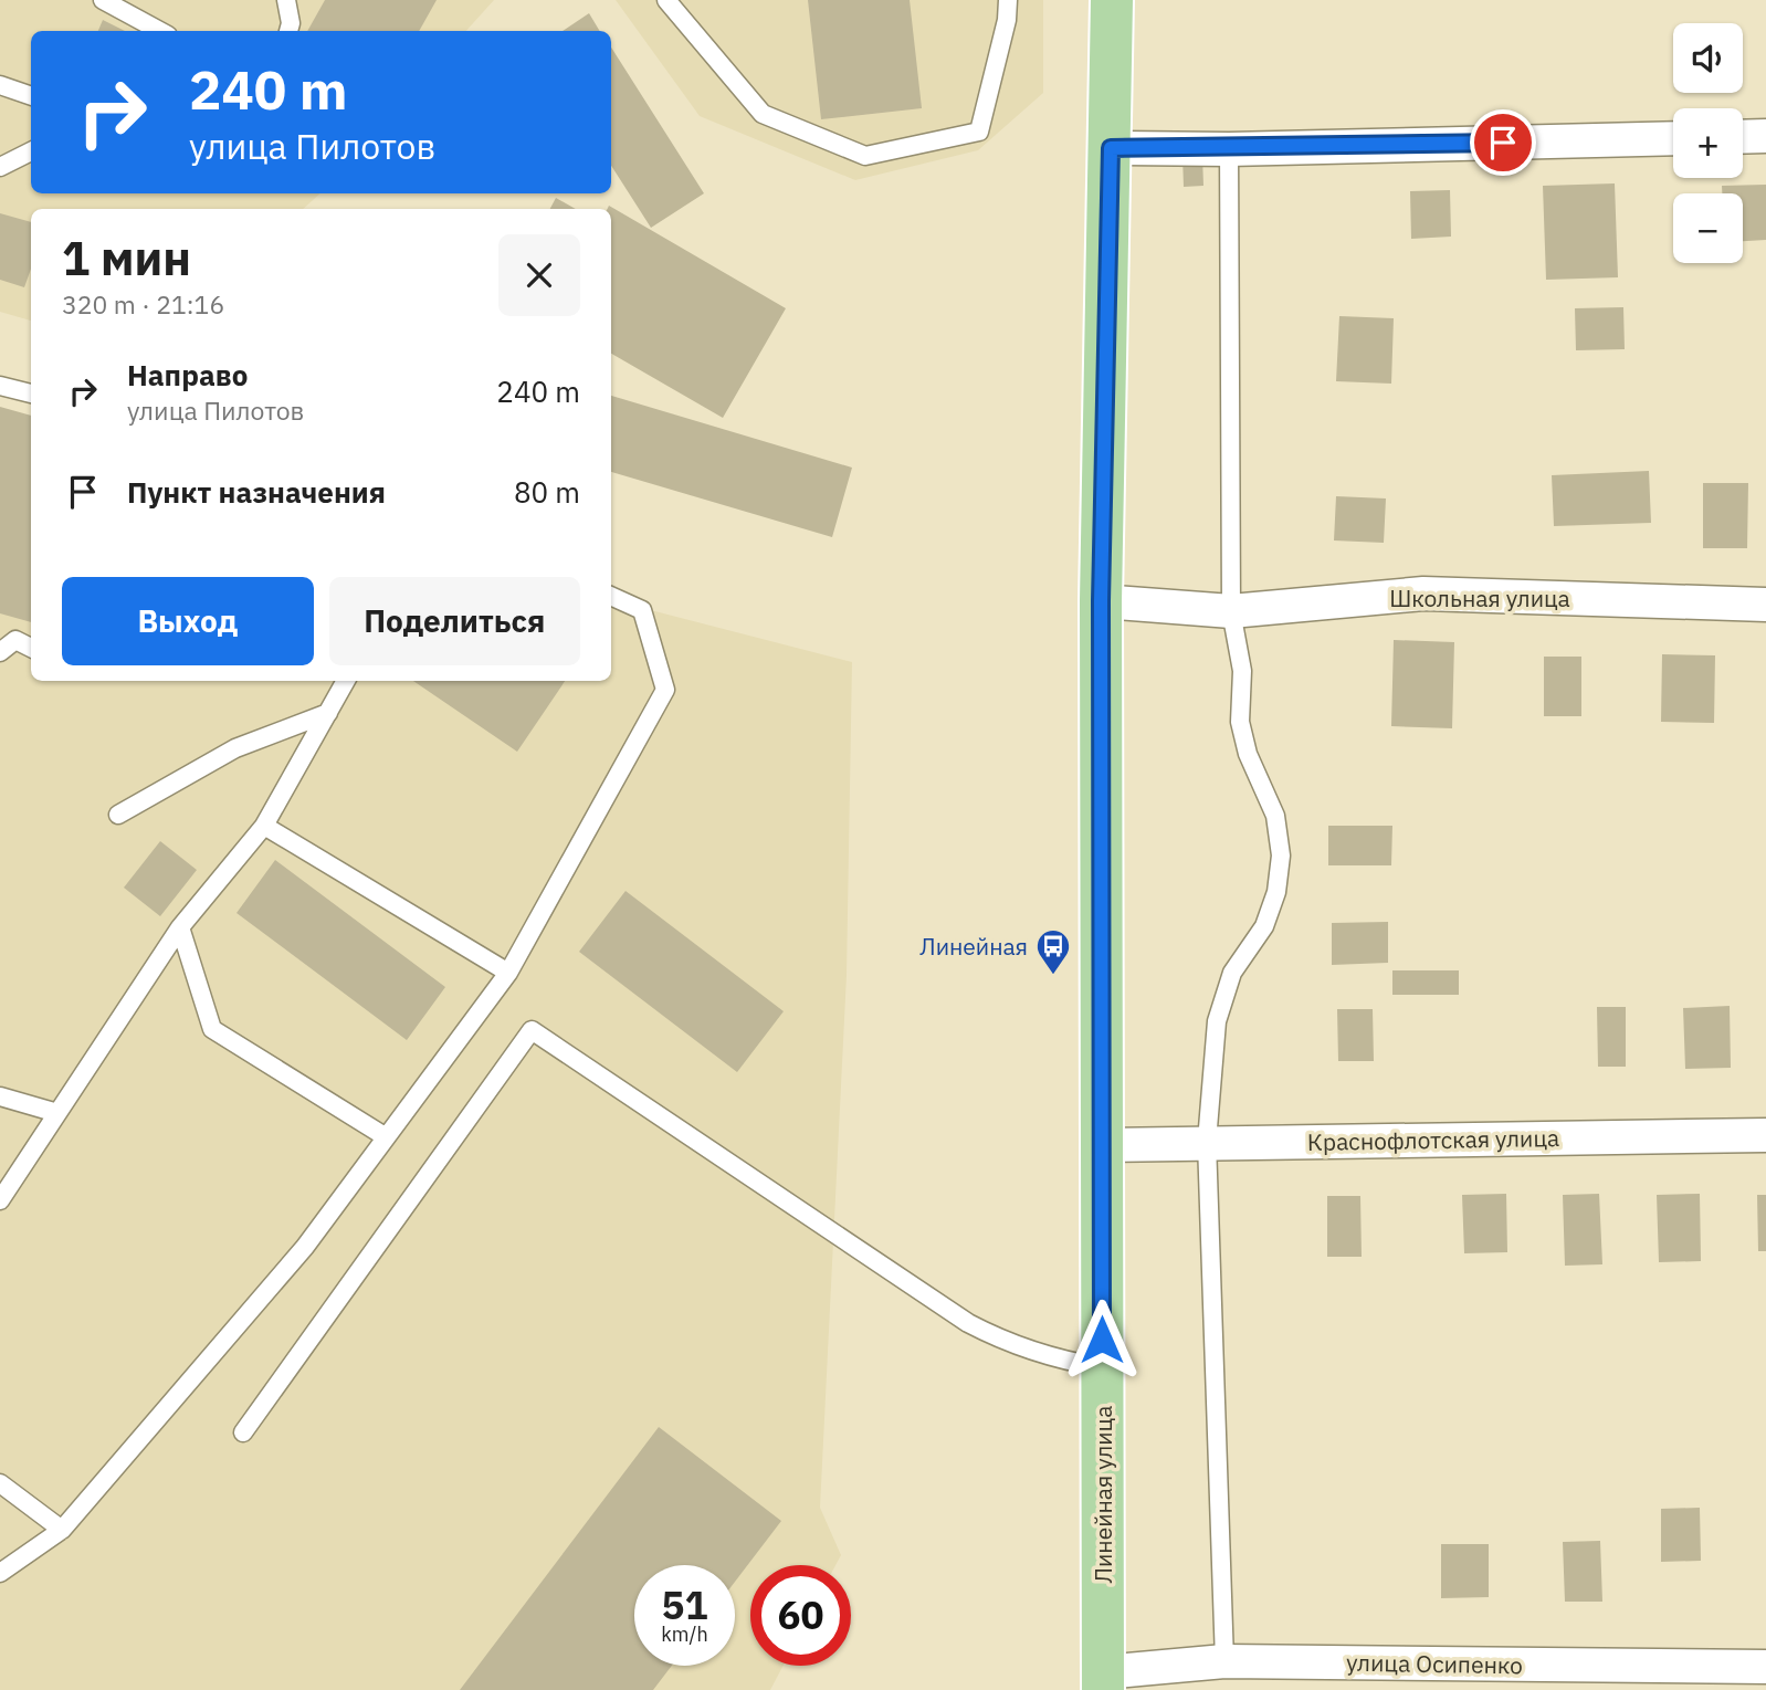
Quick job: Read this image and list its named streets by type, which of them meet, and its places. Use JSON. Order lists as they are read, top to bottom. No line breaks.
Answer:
{"streets":{"main road":["Линейная улица"],"street":["Школьная улица","Краснофлотская улица","улица Осипенко"]},"crossings":[["Школьная улица","Линейная улица"],["Краснофлотская улица","Линейная улица"],["Линейная улица","улица Осипенко"]],"places":{"bus stop":["Линейная"]},"page":{"map_buttons":["+","−"],"turn":["240 m","улица Пилотов"],"heading":["1 мин","320 m · 21:16"],"list":[{"name":"Направо","note":"улица Пилотов","value":"240 m"},{"name":"Пункт назначения","value":"80 m"}],"buttons":["Выход","Поделиться"],"speed":"51 km/h","limit":"60"}}
